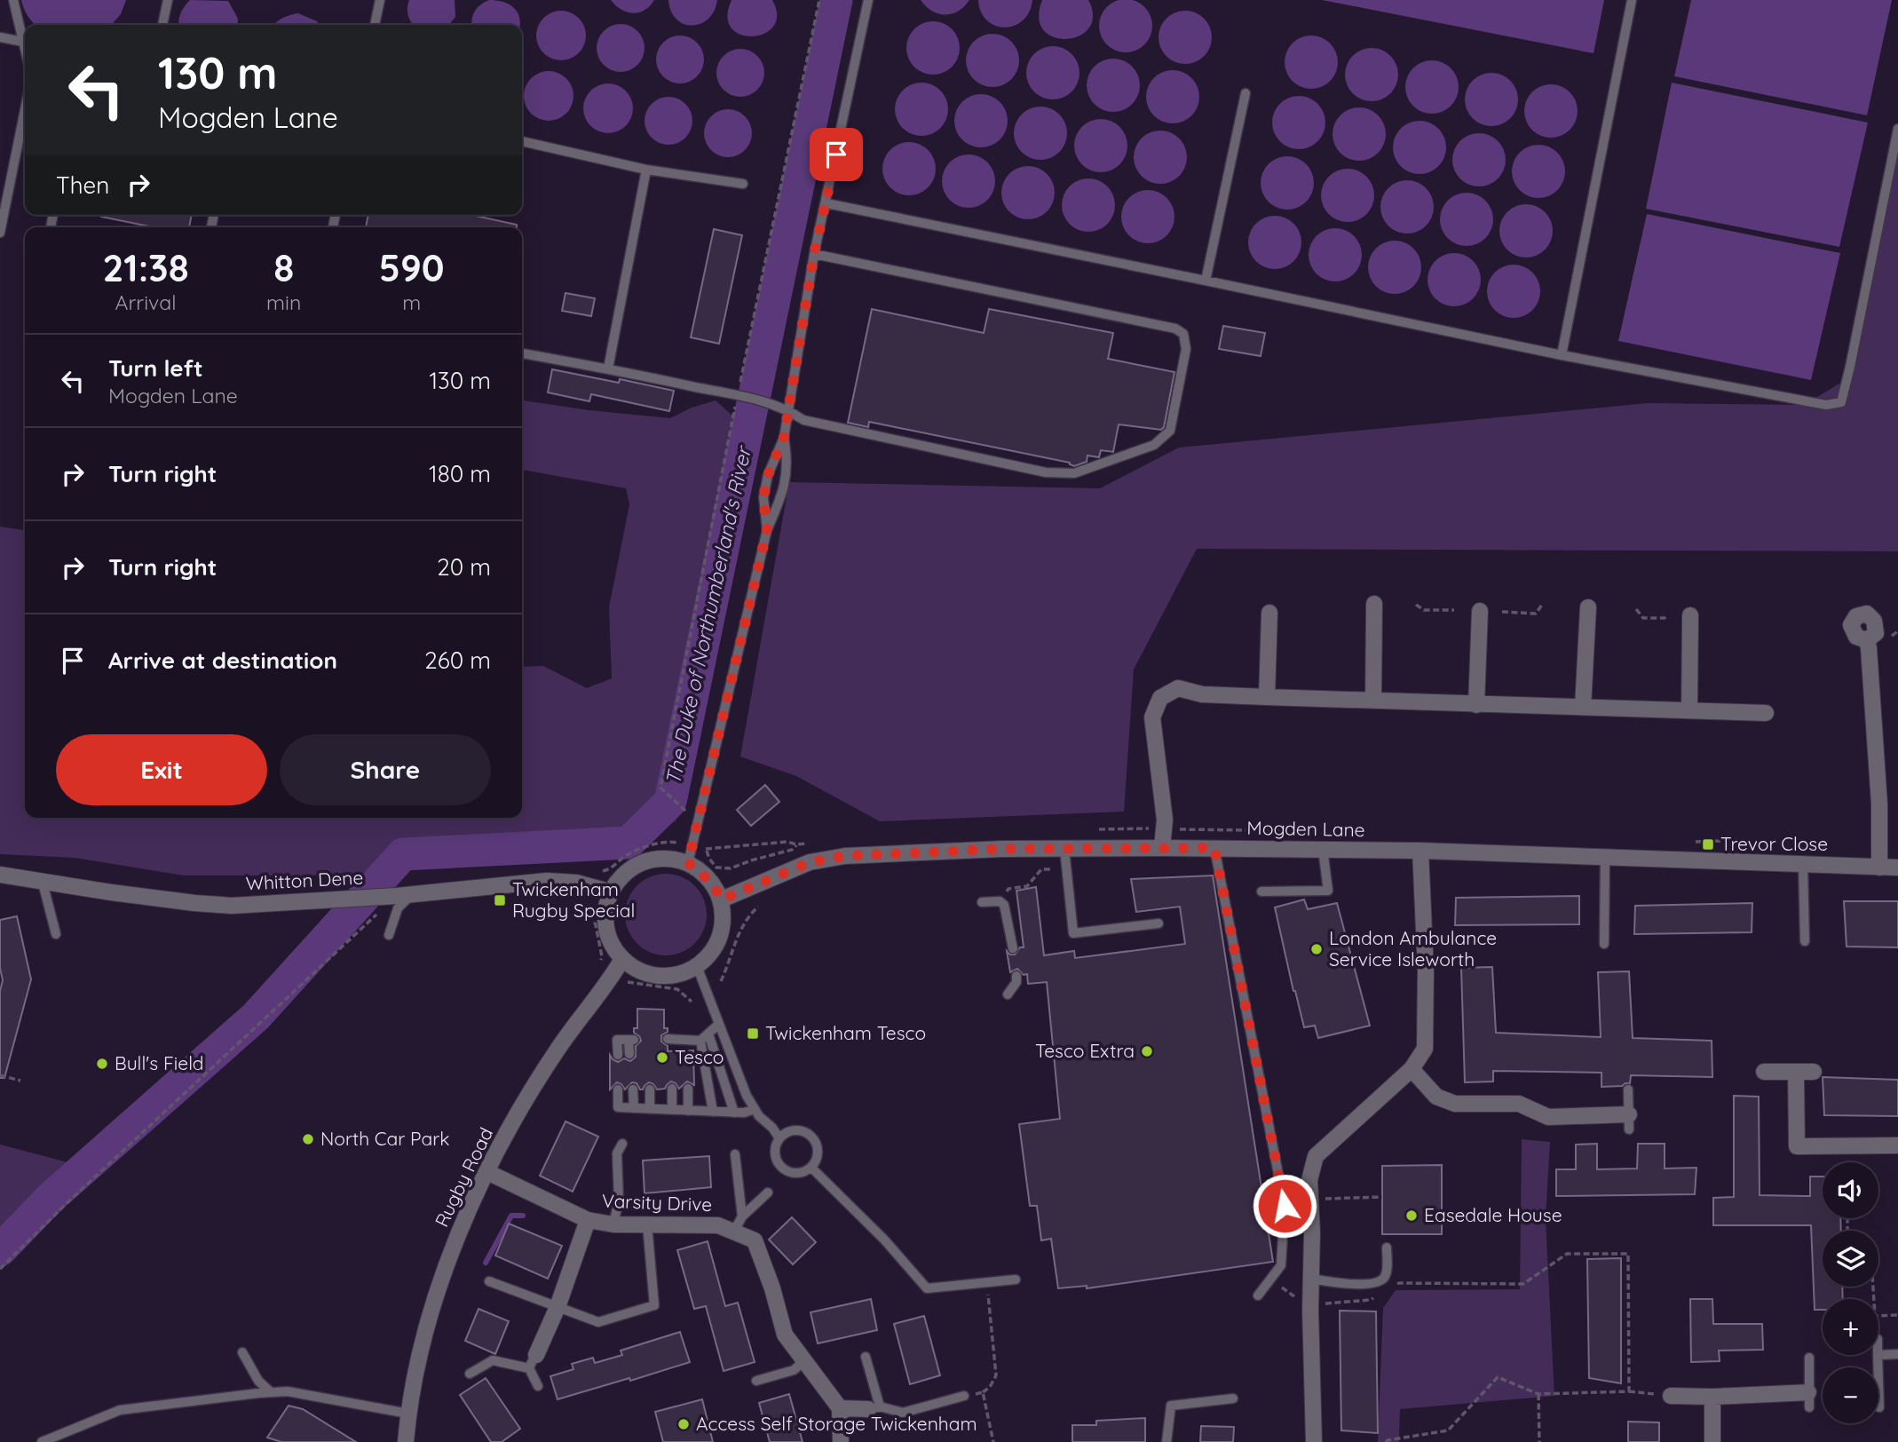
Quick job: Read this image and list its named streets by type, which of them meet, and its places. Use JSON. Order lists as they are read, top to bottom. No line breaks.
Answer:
{"streets":{"street":["Mogden Lane","Whitton Dene","Rugby Road","Varsity Drive"]},"crossings":[["Mogden Lane","Whitton Dene"],["Mogden Lane","Rugby Road"],["Whitton Dene","Rugby Road"],["Rugby Road","Varsity Drive"]],"water":["The Duke of Northumberland's River"],"places":{"transit":["Trevor Close","Twickenham Rugby Special","Twickenham Tesco"],"other":["London Ambulance Service Isleworth","Tesco Extra","Tesco","Bull's Field","North Car Park","Easedale House","Access Self Storage Twickenham"]},"page":{"turn":["130 m","Mogden Lane"],"then":"Then","eta":["21:38","Arrival","8","min","590","m"],"list":[{"name":"Turn left","note":"Mogden Lane","value":"130 m"},{"name":"Turn right","value":"180 m"},{"name":"Turn right","value":"20 m"},{"name":"Arrive at destination","value":"260 m"}],"buttons":["Exit","Share"],"map_buttons":["+","−"]}}
